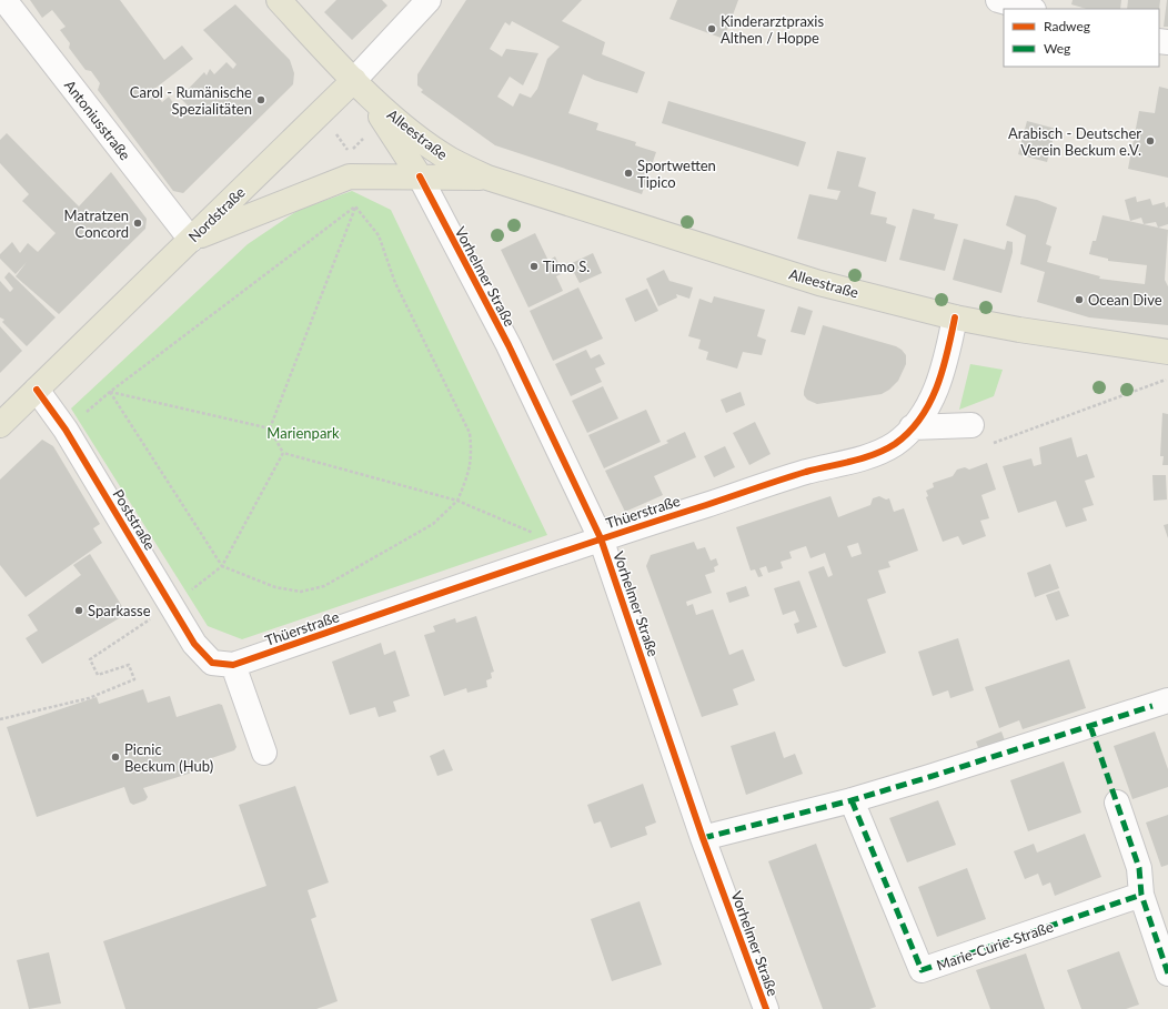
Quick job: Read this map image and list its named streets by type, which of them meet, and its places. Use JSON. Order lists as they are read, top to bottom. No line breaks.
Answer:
{"streets":{"main road":["Alleestraße","Nordstraße","Vorhelmer Straße"],"street":["Antoniusstraße","Thüerstraße","Poststraße","Marie-Curie-Straße"]},"crossings":[["Antoniusstraße","Nordstraße"],["Alleestraße","Nordstraße"],["Alleestraße","Vorhelmer Straße"],["Alleestraße","Thüerstraße"],["Nordstraße","Vorhelmer Straße"],["Nordstraße","Poststraße"],["Vorhelmer Straße","Thüerstraße"],["Thüerstraße","Poststraße"]],"parks":["Marienpark"],"places":["Kinderarztpraxis Althen / Hoppe","Carol - Rumänische Spezialitäten","Arabisch - Deutscher Verein Beckum e.V.","Sportwetten Tipico","Matratzen Concord","Timo S.","Ocean Dive","Sparkasse","Picnic Beckum (Hub)"],"legend":["Radweg","Weg"]}
